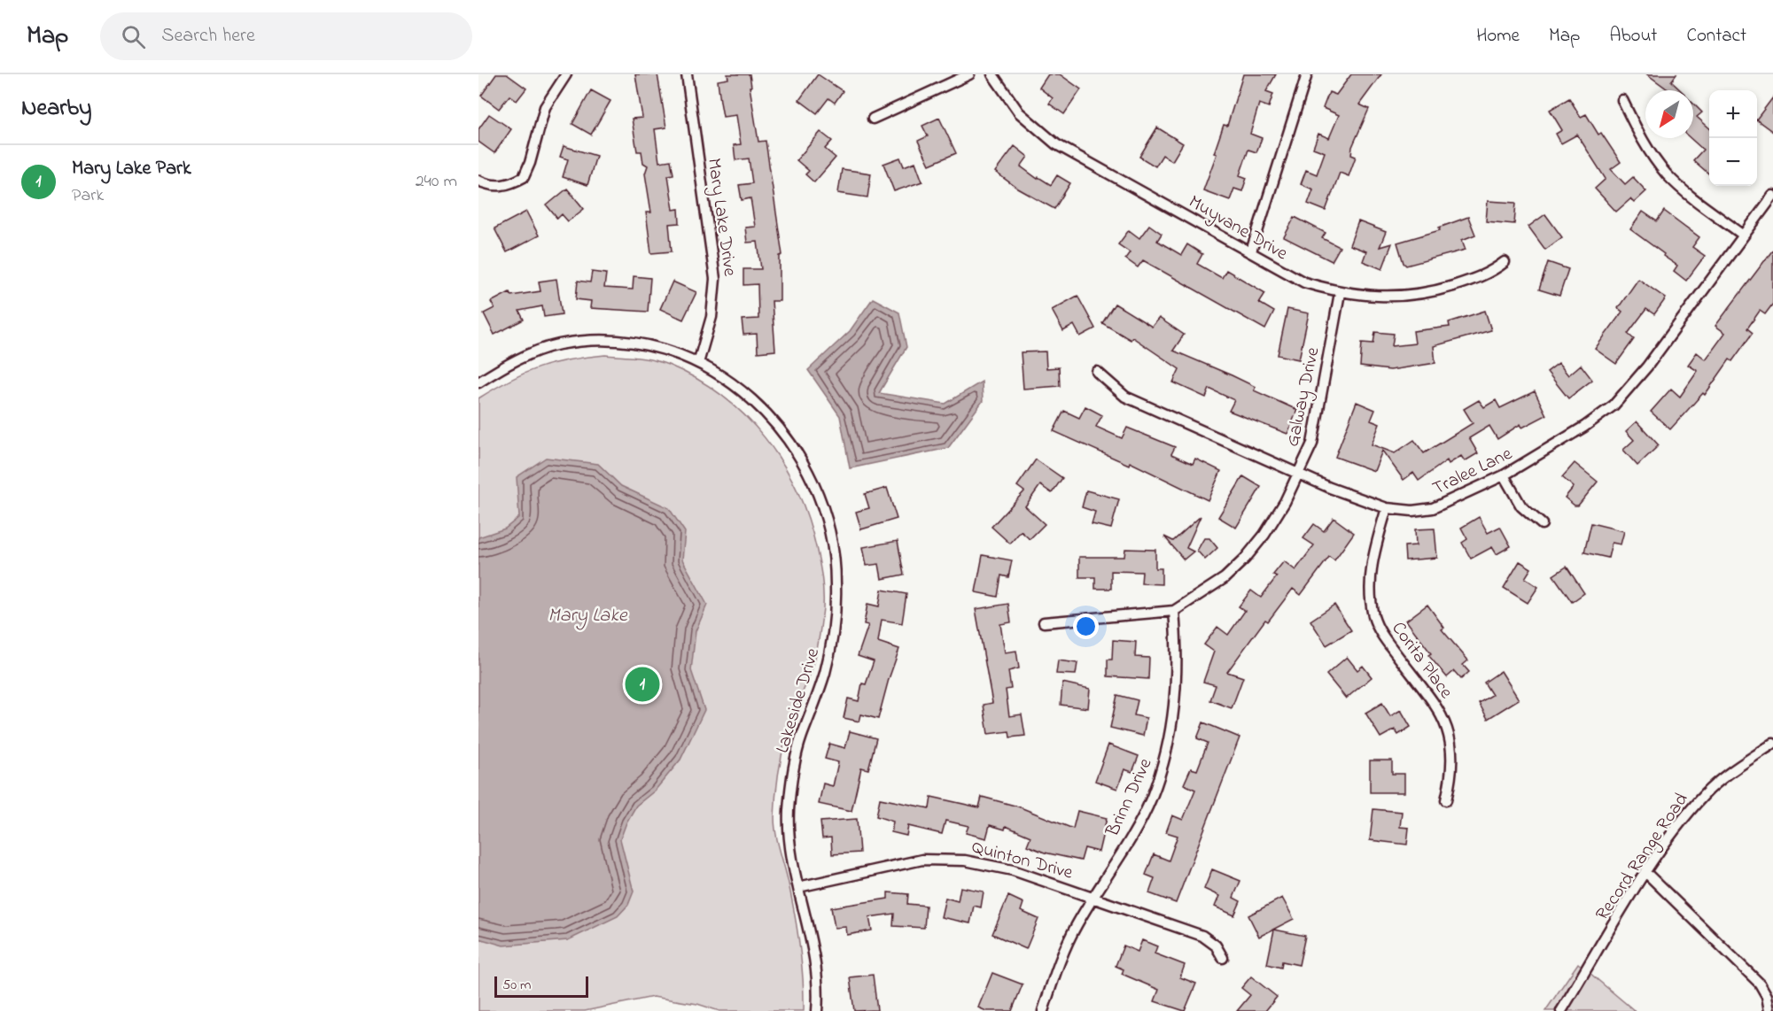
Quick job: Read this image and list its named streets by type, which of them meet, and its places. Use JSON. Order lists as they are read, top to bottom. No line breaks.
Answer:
{"streets":{"street":["Mary Lake Drive","Muyvane Drive","Galway Drive","Tralee Lane","Corita Place","Lakeside Drive","Brinn Drive","Record Range Road","Quinton Drive"]},"crossings":[["Mary Lake Drive","Lakeside Drive"],["Muyvane Drive","Galway Drive"],["Galway Drive","Tralee Lane"],["Galway Drive","Brinn Drive"],["Tralee Lane","Corita Place"],["Lakeside Drive","Quinton Drive"],["Brinn Drive","Quinton Drive"]],"water":["Mary Lake"],"scale_bar":"50 m","north":"bottom left","page":{"header":"Map","search":"Search here","nav":["Home","Map","About","Contact"],"heading":"Nearby","map_buttons":["+","−"],"list":[{"mark":"1","name":"Mary Lake Park","note":"Park","value":"240 m"}],"pins":"1","scale":"50 m"}}
